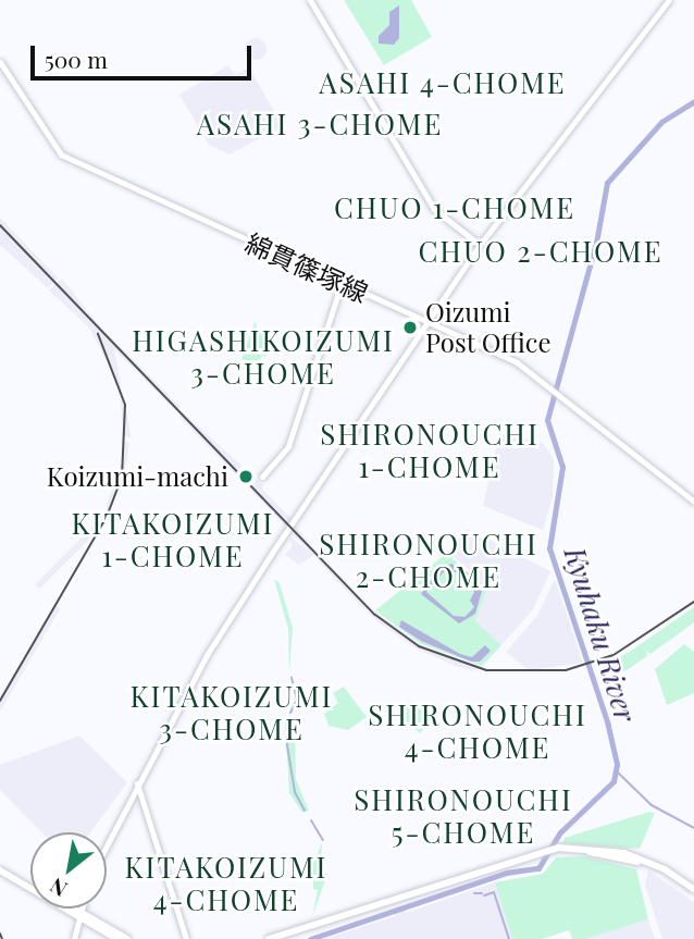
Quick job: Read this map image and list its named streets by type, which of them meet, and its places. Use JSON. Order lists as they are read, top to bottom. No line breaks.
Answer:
{"streets":{"main road":["綿貫篠塚線"]},"districts":["ASAHI 4-CHOME","ASAHI 3-CHOME","CHUO 1-CHOME","CHUO 2-CHOME","HIGASHIKOIZUMI 3-CHOME","SHIRONOUCHI 1-CHOME","KITAKOIZUMI 1-CHOME","SHIRONOUCHI 2-CHOME","KITAKOIZUMI 3-CHOME","SHIRONOUCHI 4-CHOME","SHIRONOUCHI 5-CHOME","KITAKOIZUMI 4-CHOME"],"water":["Kyuhaku River"],"places":["Oizumi Post Office","Koizumi-machi"],"scale_bar":"500 m","north":"bottom left"}
